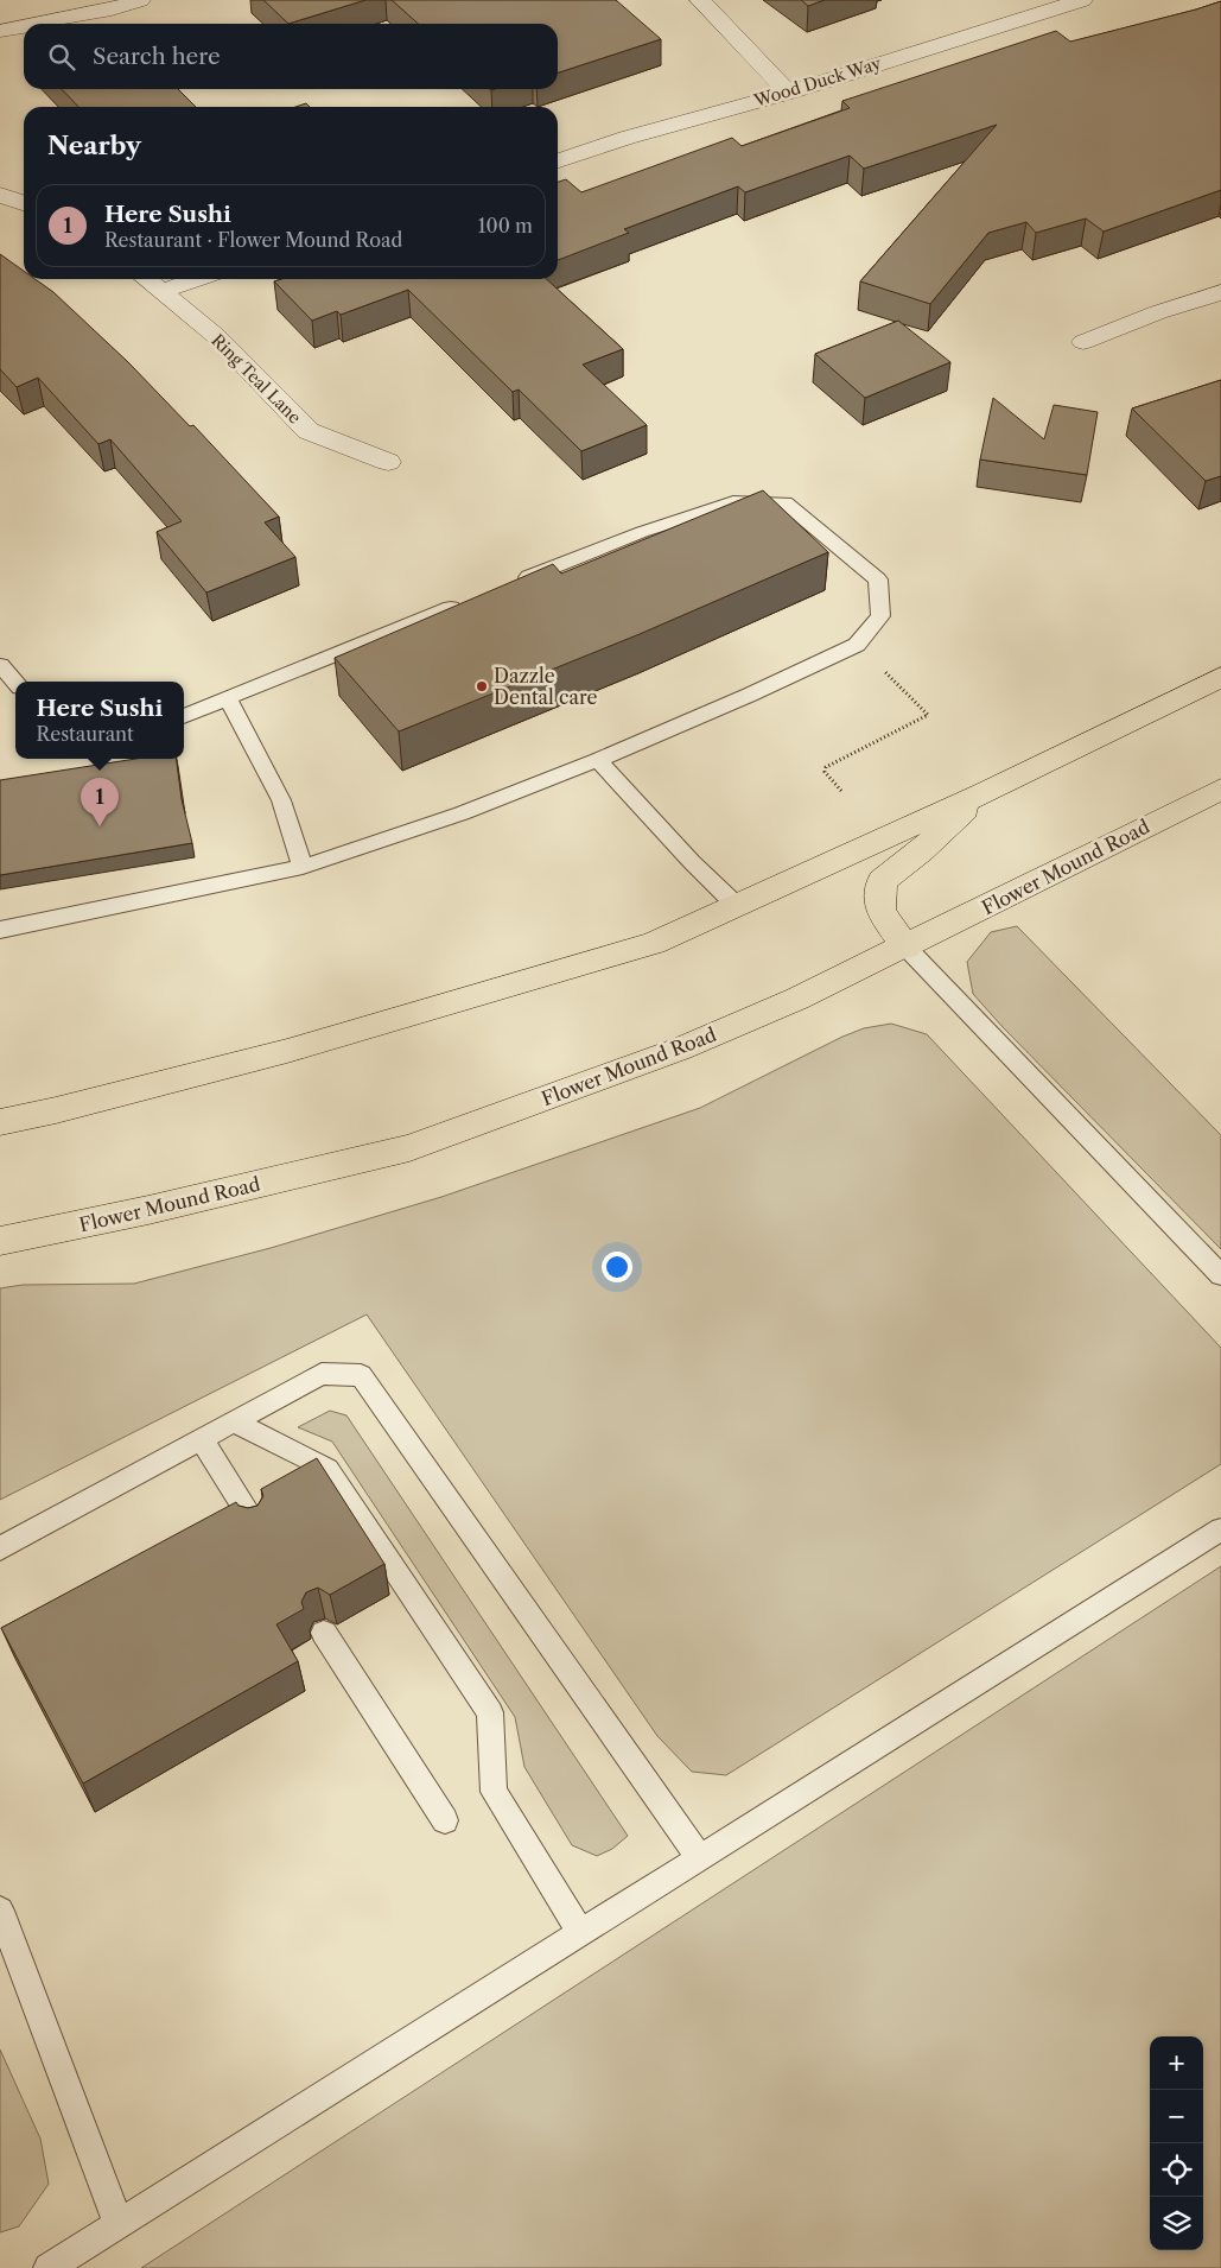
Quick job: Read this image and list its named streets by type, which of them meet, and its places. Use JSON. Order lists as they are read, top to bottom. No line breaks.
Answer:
{"streets":{"main road":["Flower Mound Road"],"street":["Wood Duck Way","Ring Teal Lane"]},"places":["Dazzle Dental care"],"page":{"search":"Search here","heading":"Nearby","list":[{"mark":"1","name":"Here Sushi","note":"Restaurant · Flower Mound Road","value":"100 m"}],"popup":["Here Sushi","Restaurant"],"pins":"1","map_buttons":["+","−"]}}
